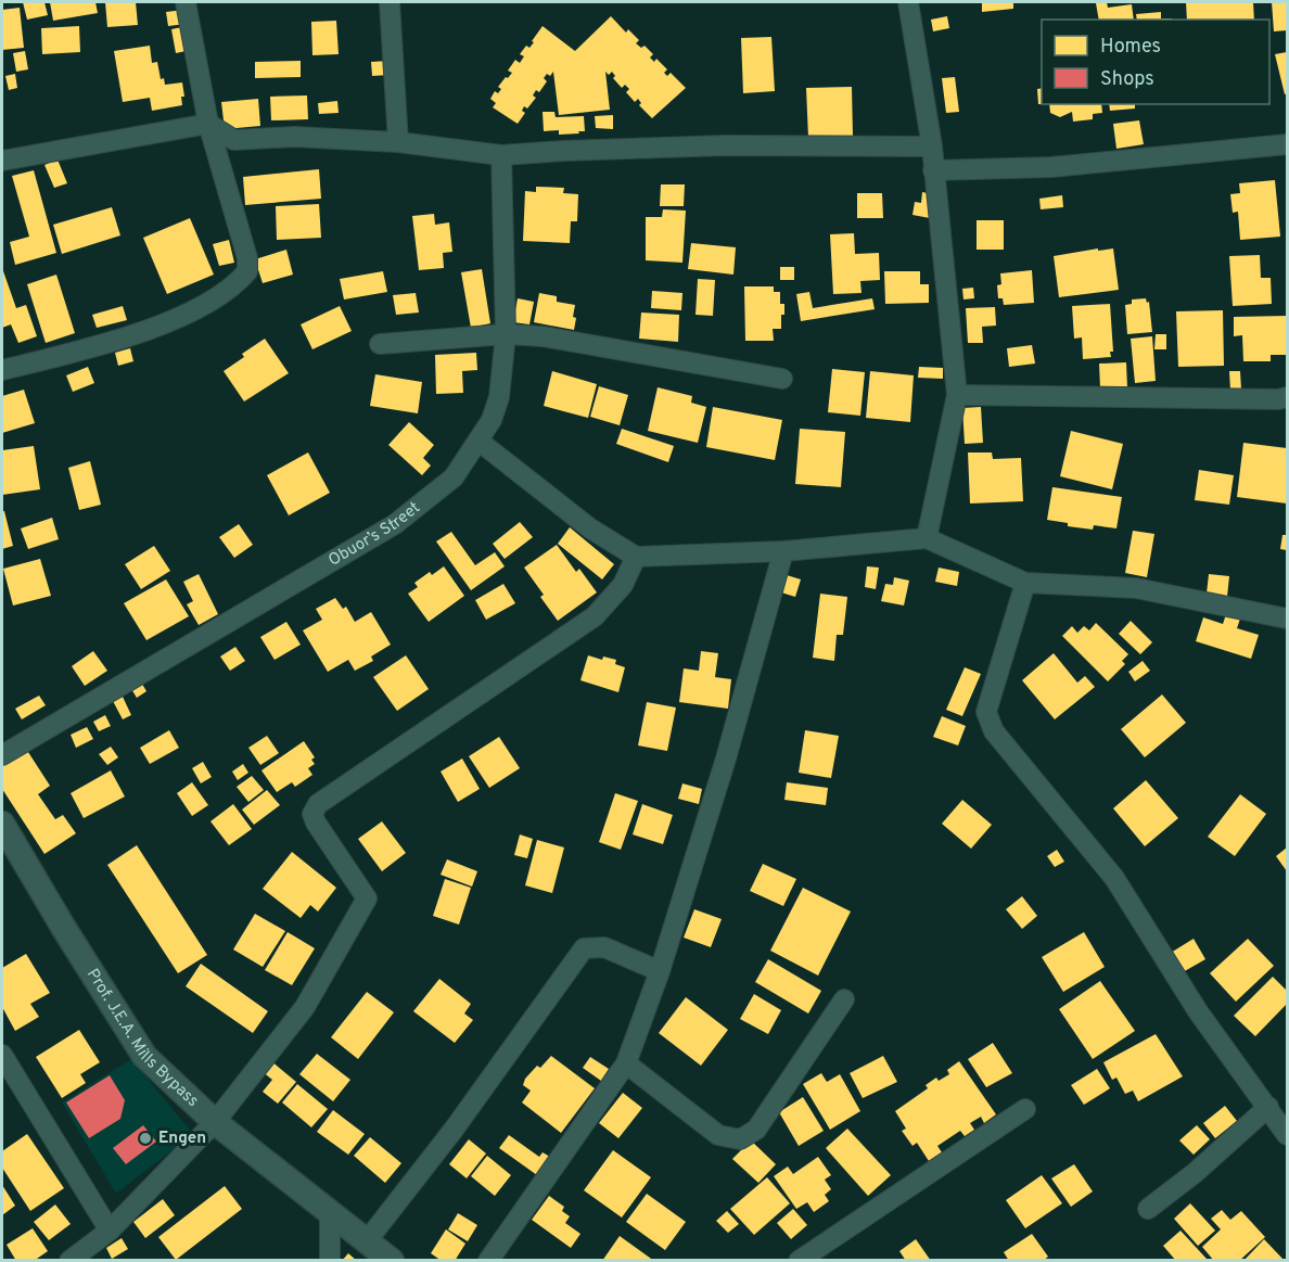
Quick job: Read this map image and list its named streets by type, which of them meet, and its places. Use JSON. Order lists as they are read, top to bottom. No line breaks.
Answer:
{"streets":{"street":["Obuor’s Street","Prof. J.E.A. Mills Bypass"]},"places":["Engen"],"legend":["Homes","Shops"]}
